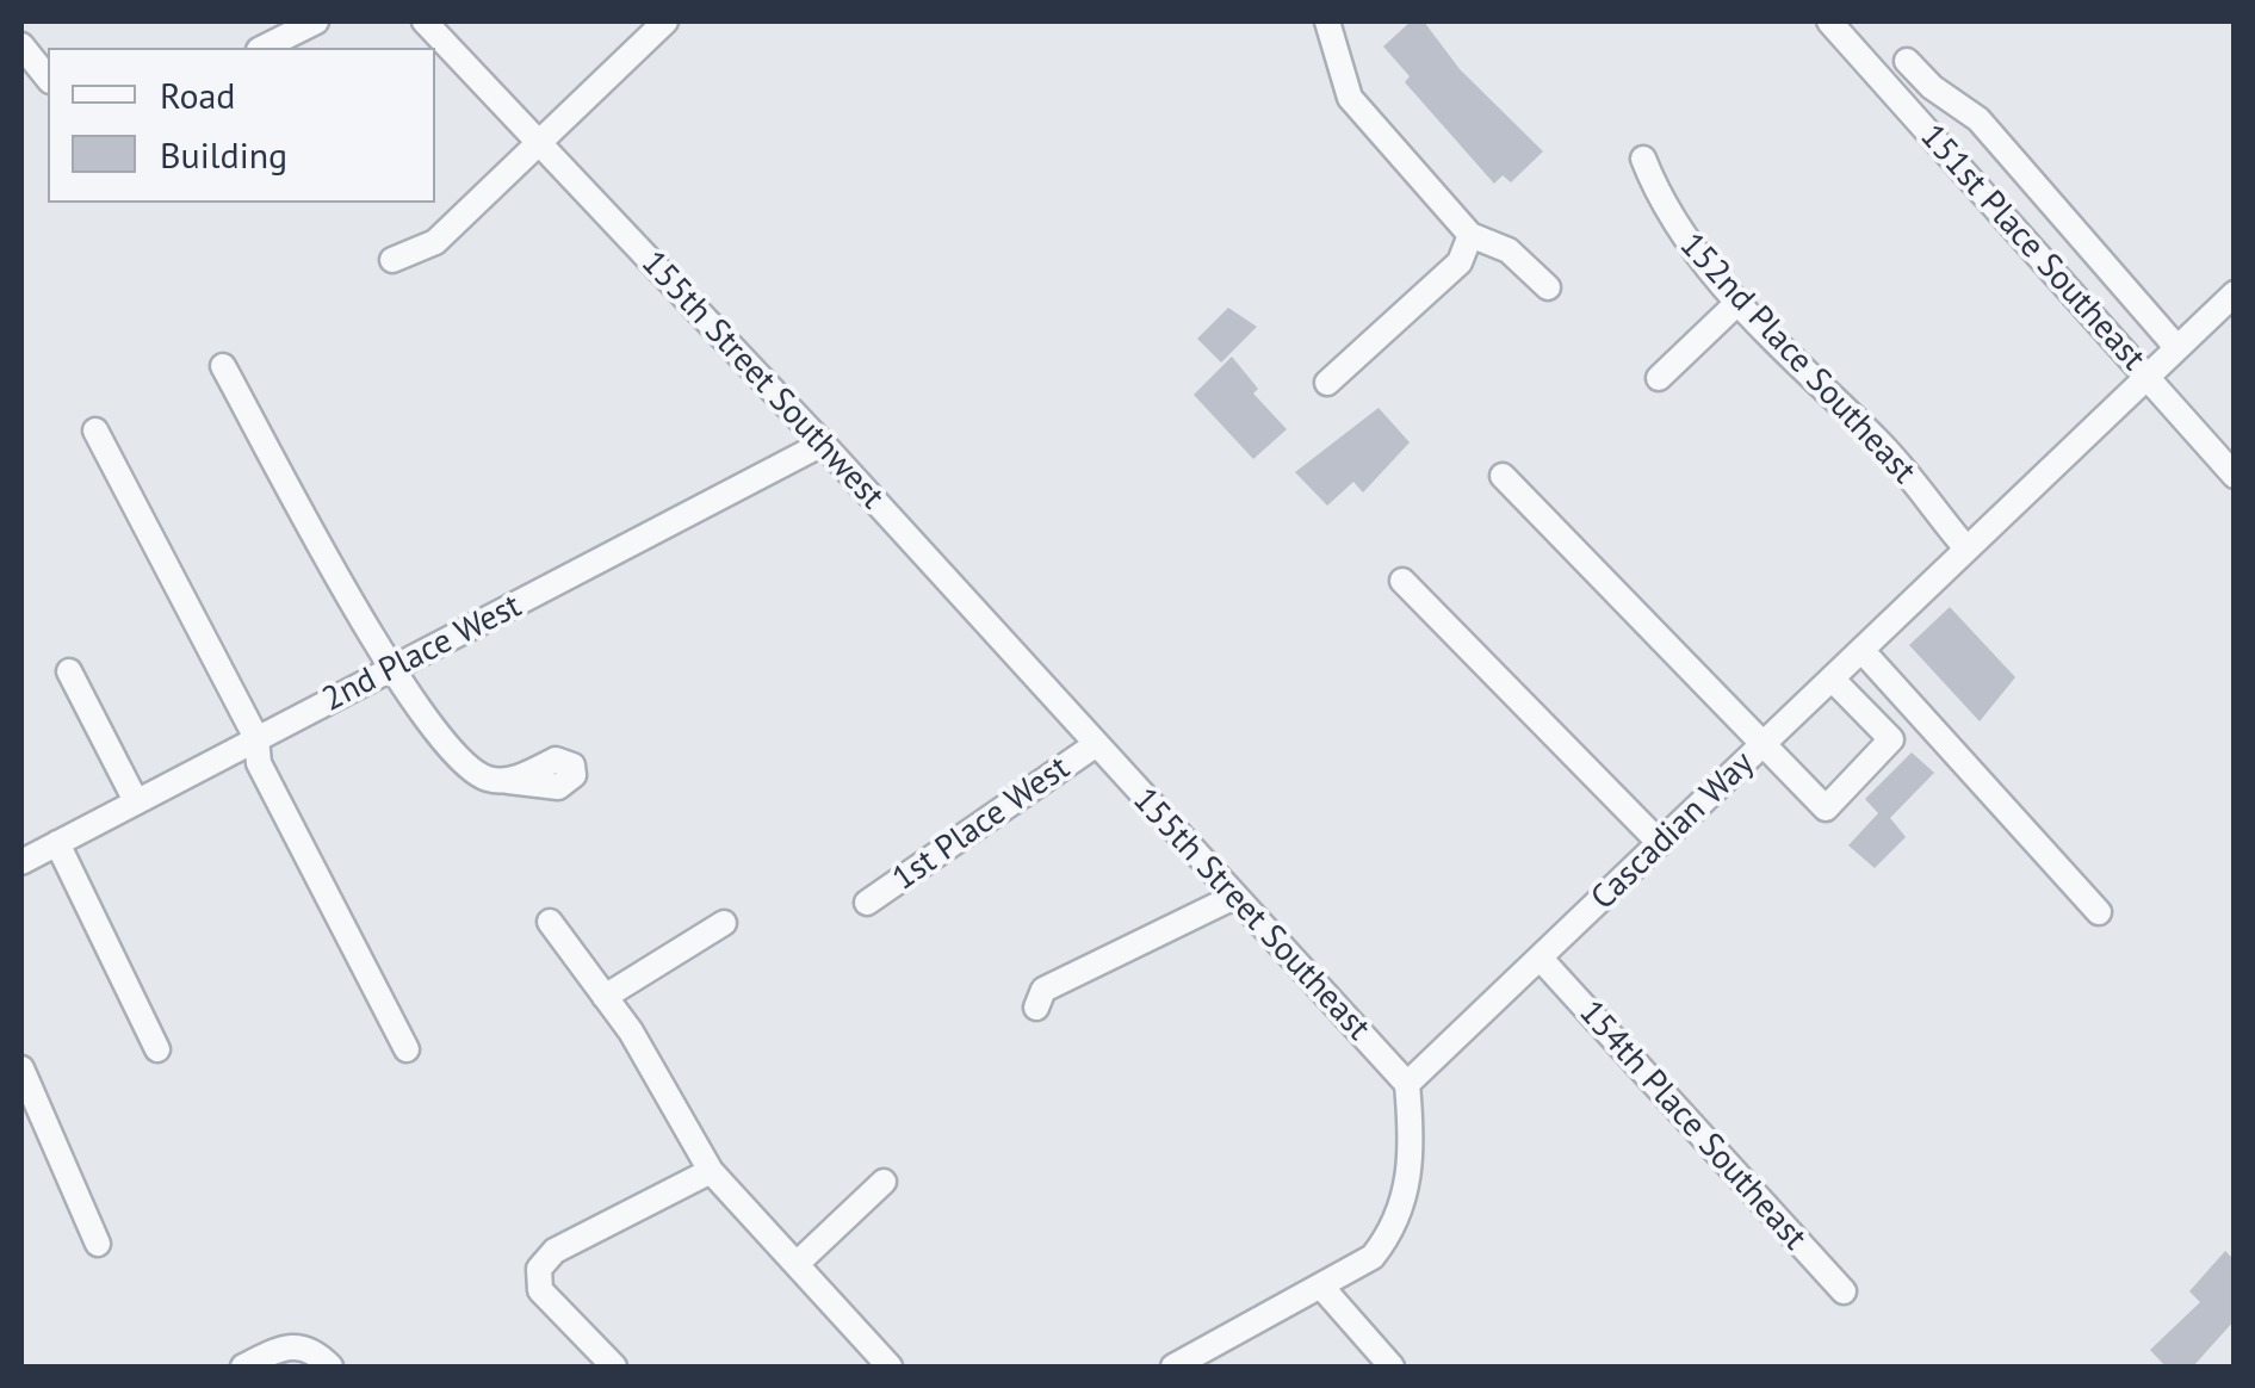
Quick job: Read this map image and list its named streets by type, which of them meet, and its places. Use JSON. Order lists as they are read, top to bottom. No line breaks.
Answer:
{"streets":{"street":["151st Place Southeast","152nd Place Southeast","155th Street Southwest","2nd Place West","1st Place West","Cascadian Way","155th Street Southeast","154th Place Southeast"]},"crossings":[["151st Place Southeast","Cascadian Way"],["152nd Place Southeast","Cascadian Way"],["155th Street Southwest","2nd Place West"],["155th Street Southwest","1st Place West"],["155th Street Southwest","155th Street Southeast"],["1st Place West","155th Street Southeast"],["Cascadian Way","155th Street Southeast"],["Cascadian Way","154th Place Southeast"]],"legend":["Road","Building"]}
